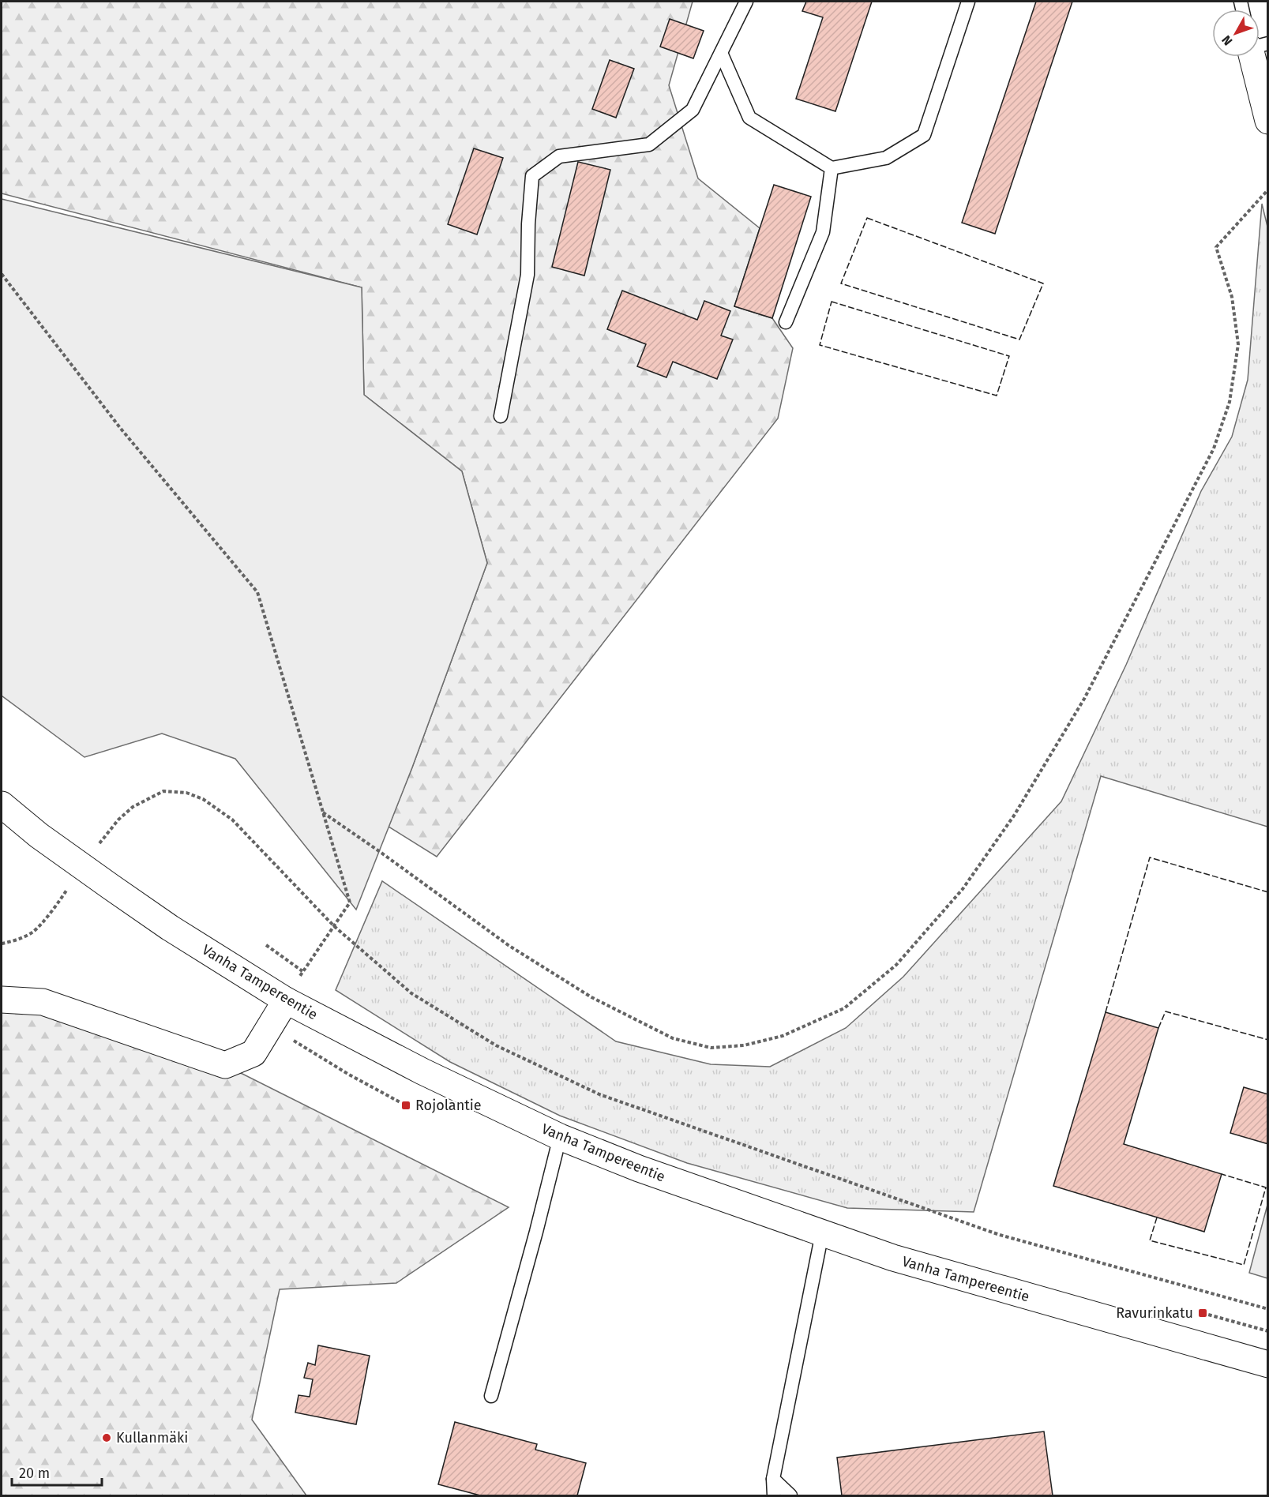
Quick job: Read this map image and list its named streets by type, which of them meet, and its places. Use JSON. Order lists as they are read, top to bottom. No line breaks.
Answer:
{"streets":{"main road":["Vanha Tampereentie"]},"places":{"transit":["Rojolantie","Ravurinkatu"],"other":["Kullanmäki"]},"scale_bar":"20 m","north":"bottom left"}
